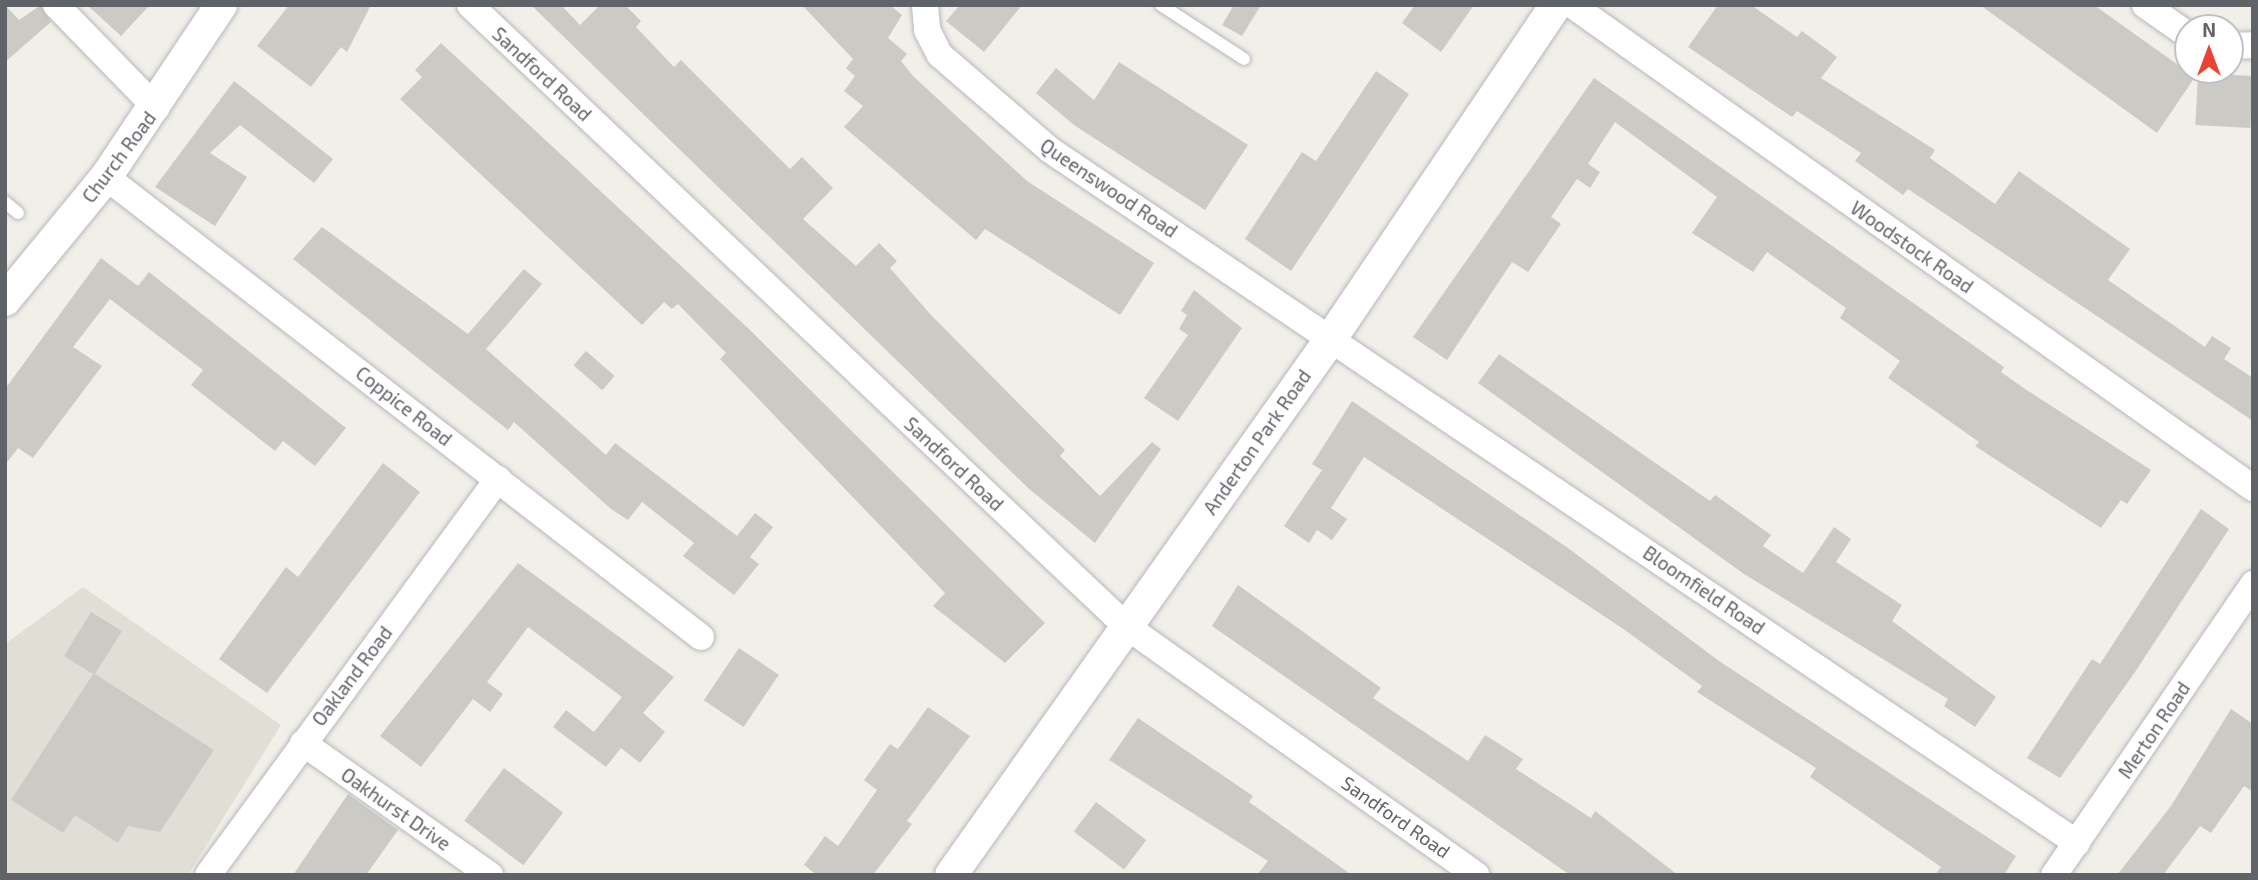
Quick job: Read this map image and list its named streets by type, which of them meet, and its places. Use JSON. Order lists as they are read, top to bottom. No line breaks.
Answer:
{"streets":{"street":["Sandford Road","Church Road","Queenswood Road","Woodstock Road","Coppice Road","Anderton Park Road","Bloomfield Road","Oakland Road","Merton Road","Oakhurst Drive"]},"crossings":[["Sandford Road","Anderton Park Road"],["Church Road","Coppice Road"],["Queenswood Road","Anderton Park Road"],["Queenswood Road","Bloomfield Road"],["Coppice Road","Oakland Road"],["Anderton Park Road","Bloomfield Road"],["Bloomfield Road","Merton Road"],["Oakland Road","Oakhurst Drive"]],"north":"top"}
